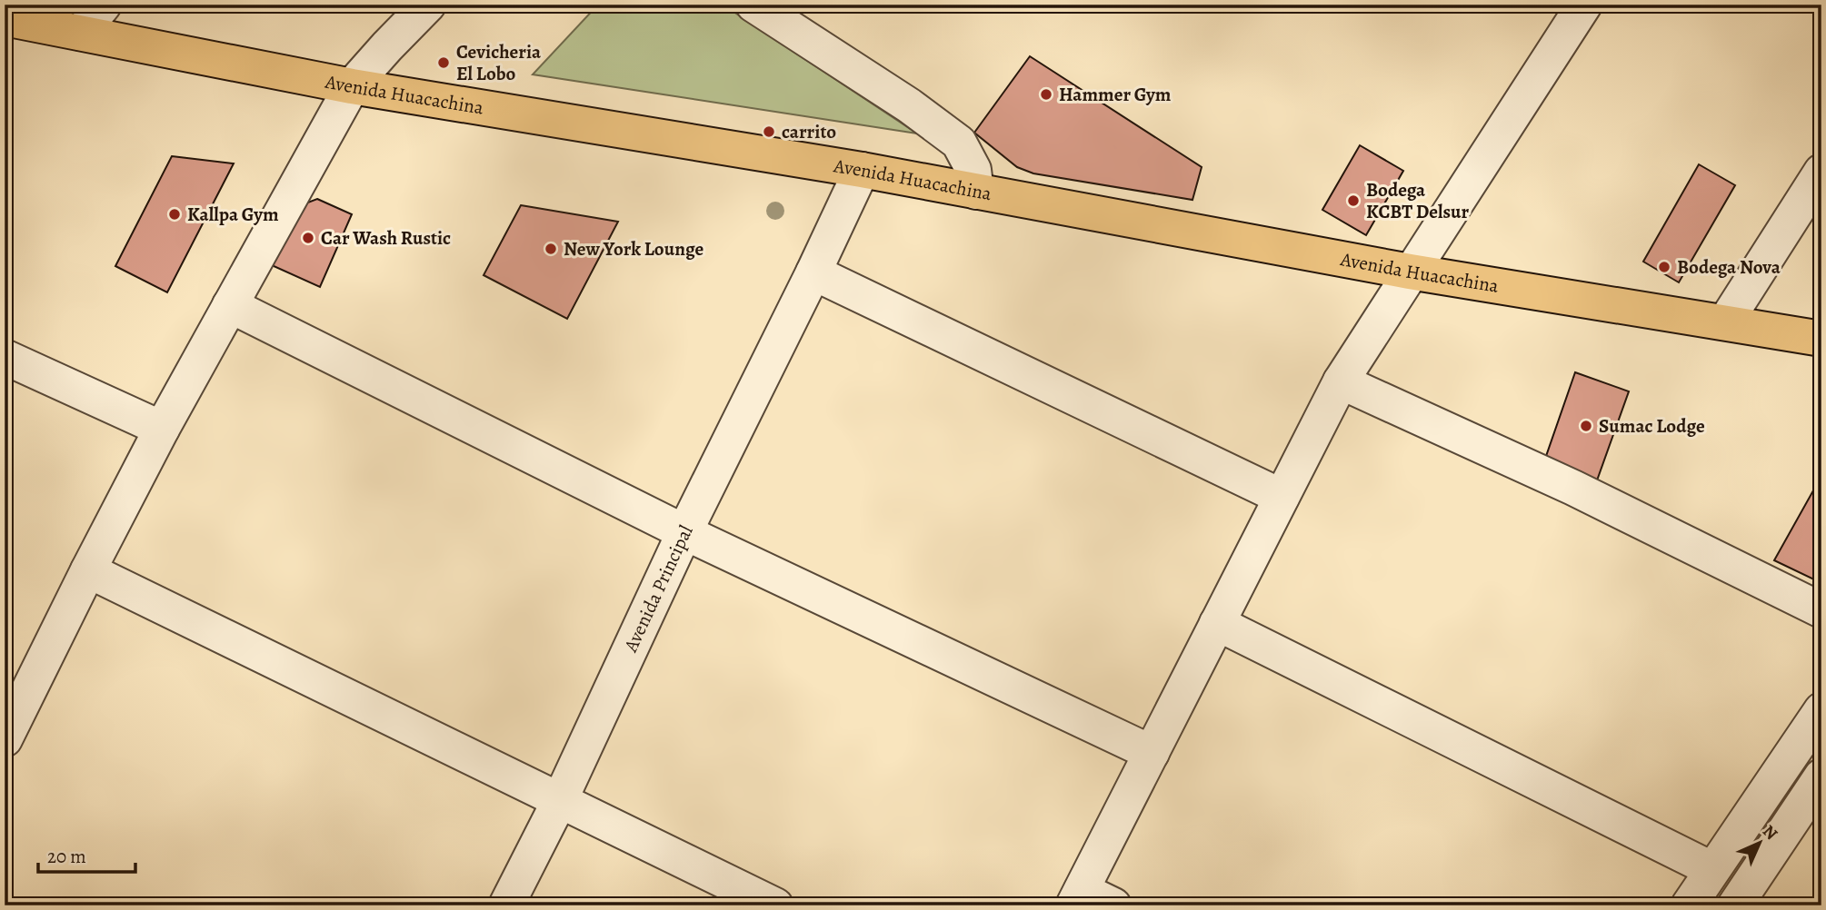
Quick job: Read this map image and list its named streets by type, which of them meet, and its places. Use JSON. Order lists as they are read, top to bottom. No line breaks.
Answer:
{"streets":{"main road":["Avenida Huacachina"],"street":["Avenida Principal"]},"crossings":[["Avenida Huacachina","Avenida Principal"]],"places":["Cevicheria El Lobo","Hammer Gym","carrito","Bodega KCBT Delsur","Kallpa Gym","Car Wash Rustic","New York Lounge","Bodega Nova","Sumac Lodge"],"scale_bar":"20 m","north":"top right"}
